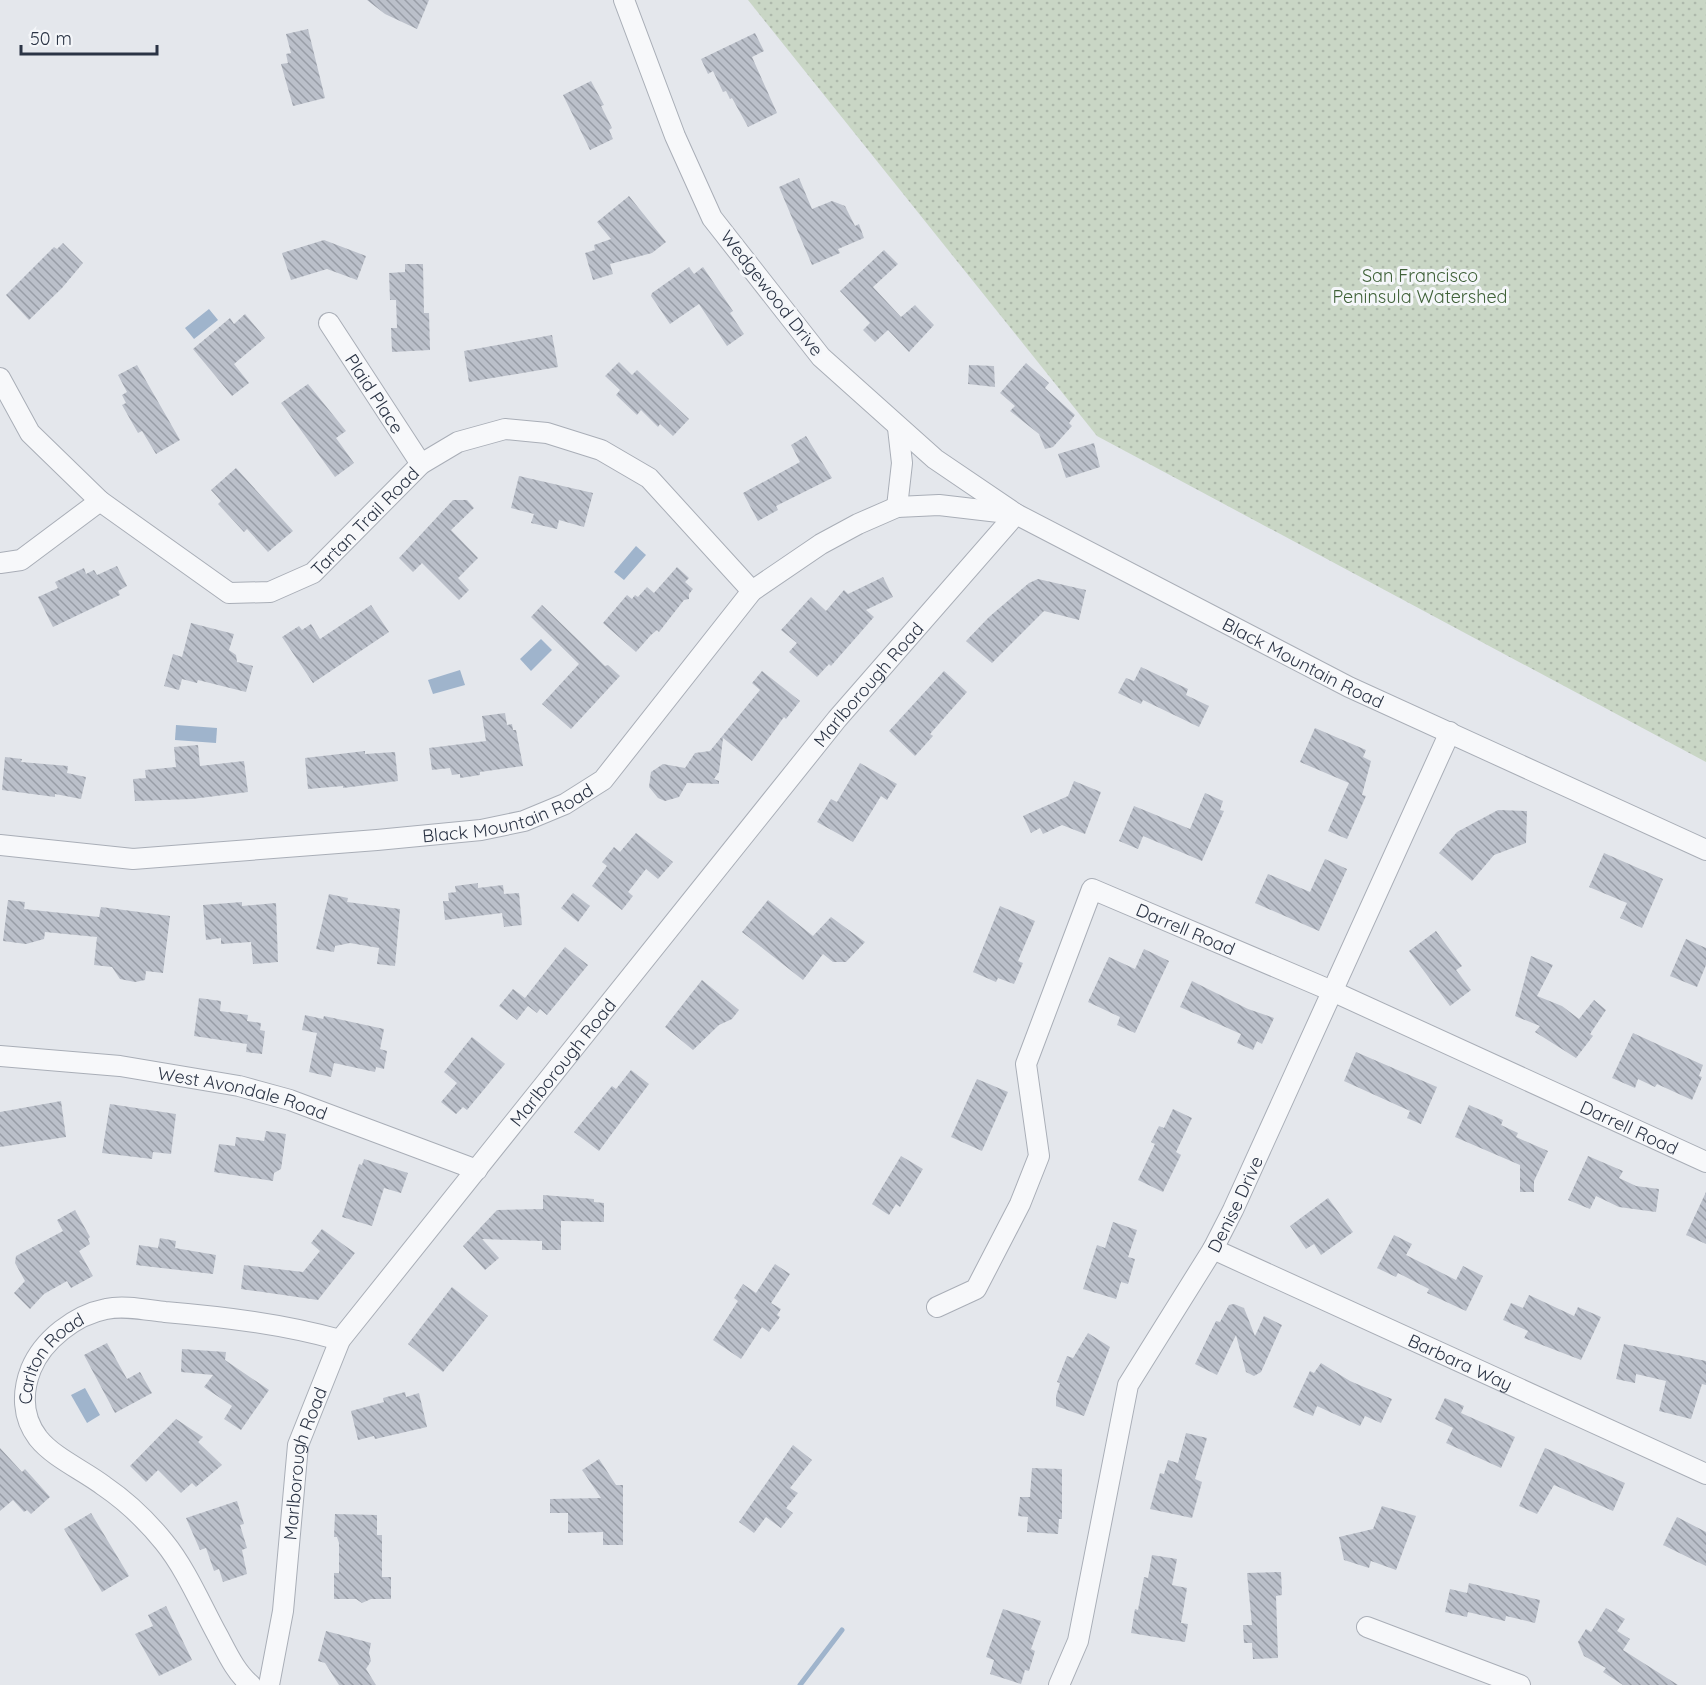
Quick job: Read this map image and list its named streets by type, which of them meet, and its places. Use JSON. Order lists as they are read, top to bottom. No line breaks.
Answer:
{"streets":{"street":["Wedgewood Drive","Plaid Place","Tartan Trail Road","Black Mountain Road","Marlborough Road","Darrell Road","West Avondale Road","Denise Drive","Barbara Way","Carlton Road"]},"crossings":[["Wedgewood Drive","Black Mountain Road"],["Wedgewood Drive","Marlborough Road"],["Plaid Place","Tartan Trail Road"],["Tartan Trail Road","Black Mountain Road"],["Black Mountain Road","Marlborough Road"],["Black Mountain Road","Denise Drive"],["Marlborough Road","West Avondale Road"],["Marlborough Road","Carlton Road"],["Darrell Road","Denise Drive"],["Denise Drive","Barbara Way"]],"parks":["San Francisco Peninsula Watershed"],"scale_bar":"50 m"}
